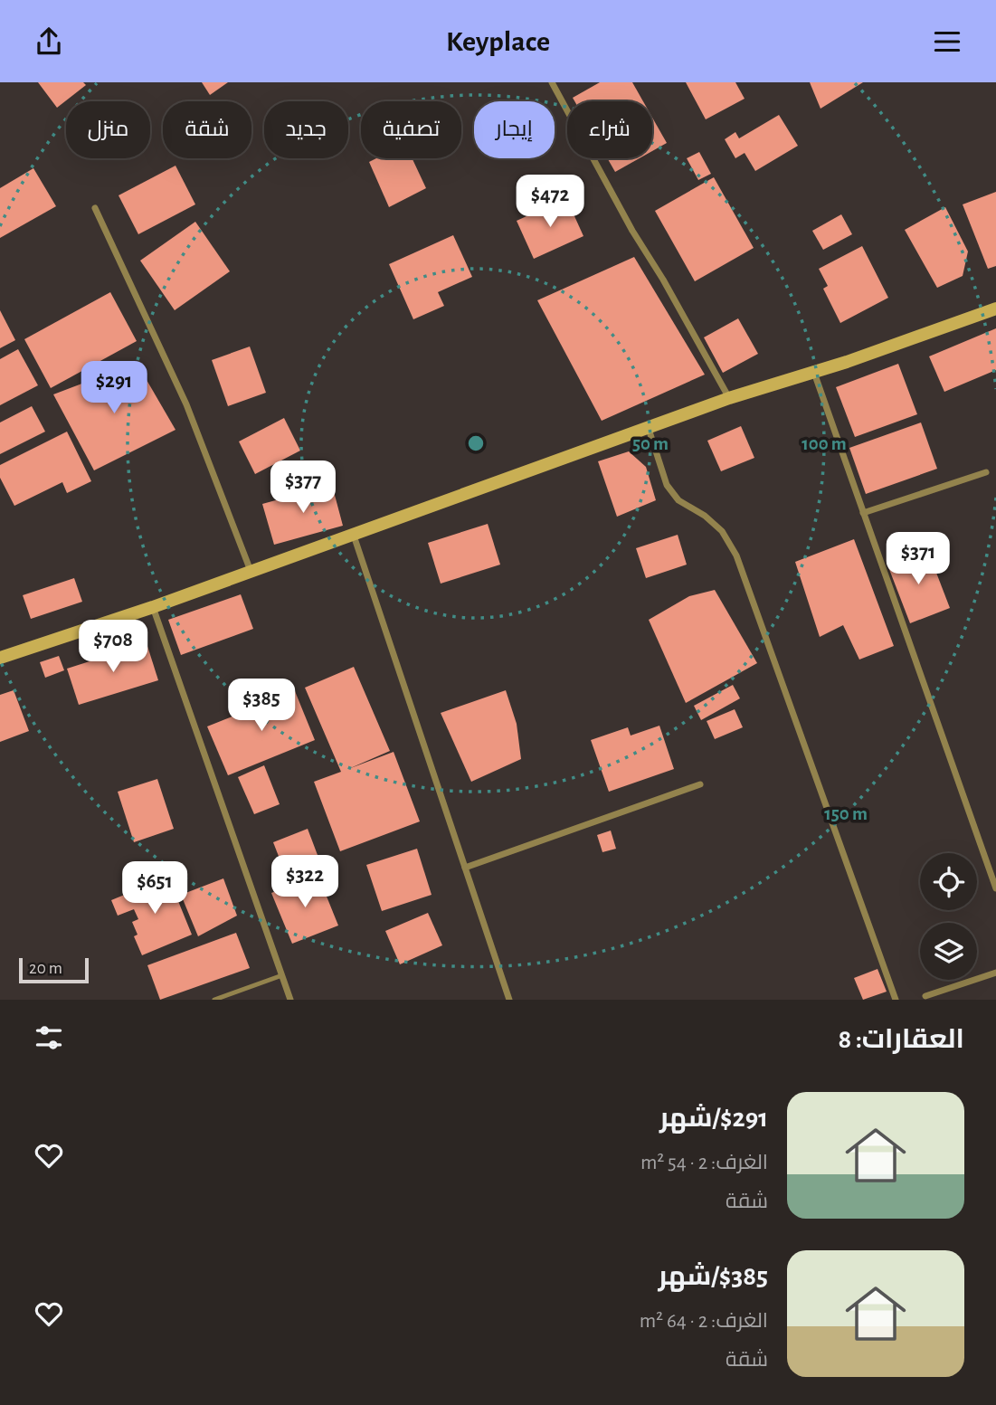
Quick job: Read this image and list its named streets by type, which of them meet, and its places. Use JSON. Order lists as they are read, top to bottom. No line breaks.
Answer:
{"scale_bar":"20 m","page":{"header":"Keyplace","chip":["شراء","إيجار","تصفية","جديد","شقة","منزل"],"price":["$472","$291","$377","$371","$708","$385","$322","$651"],"scale":"20 m","heading":"العقارات: 8","list":[{"name":"$291/شهر","note":"الغرف: 2 · 54 m² · شقة"},{"name":"$385/شهر","note":"الغرف: 2 · 64 m² · شقة"}]},"rings":["50 m","100 m","150 m"]}
